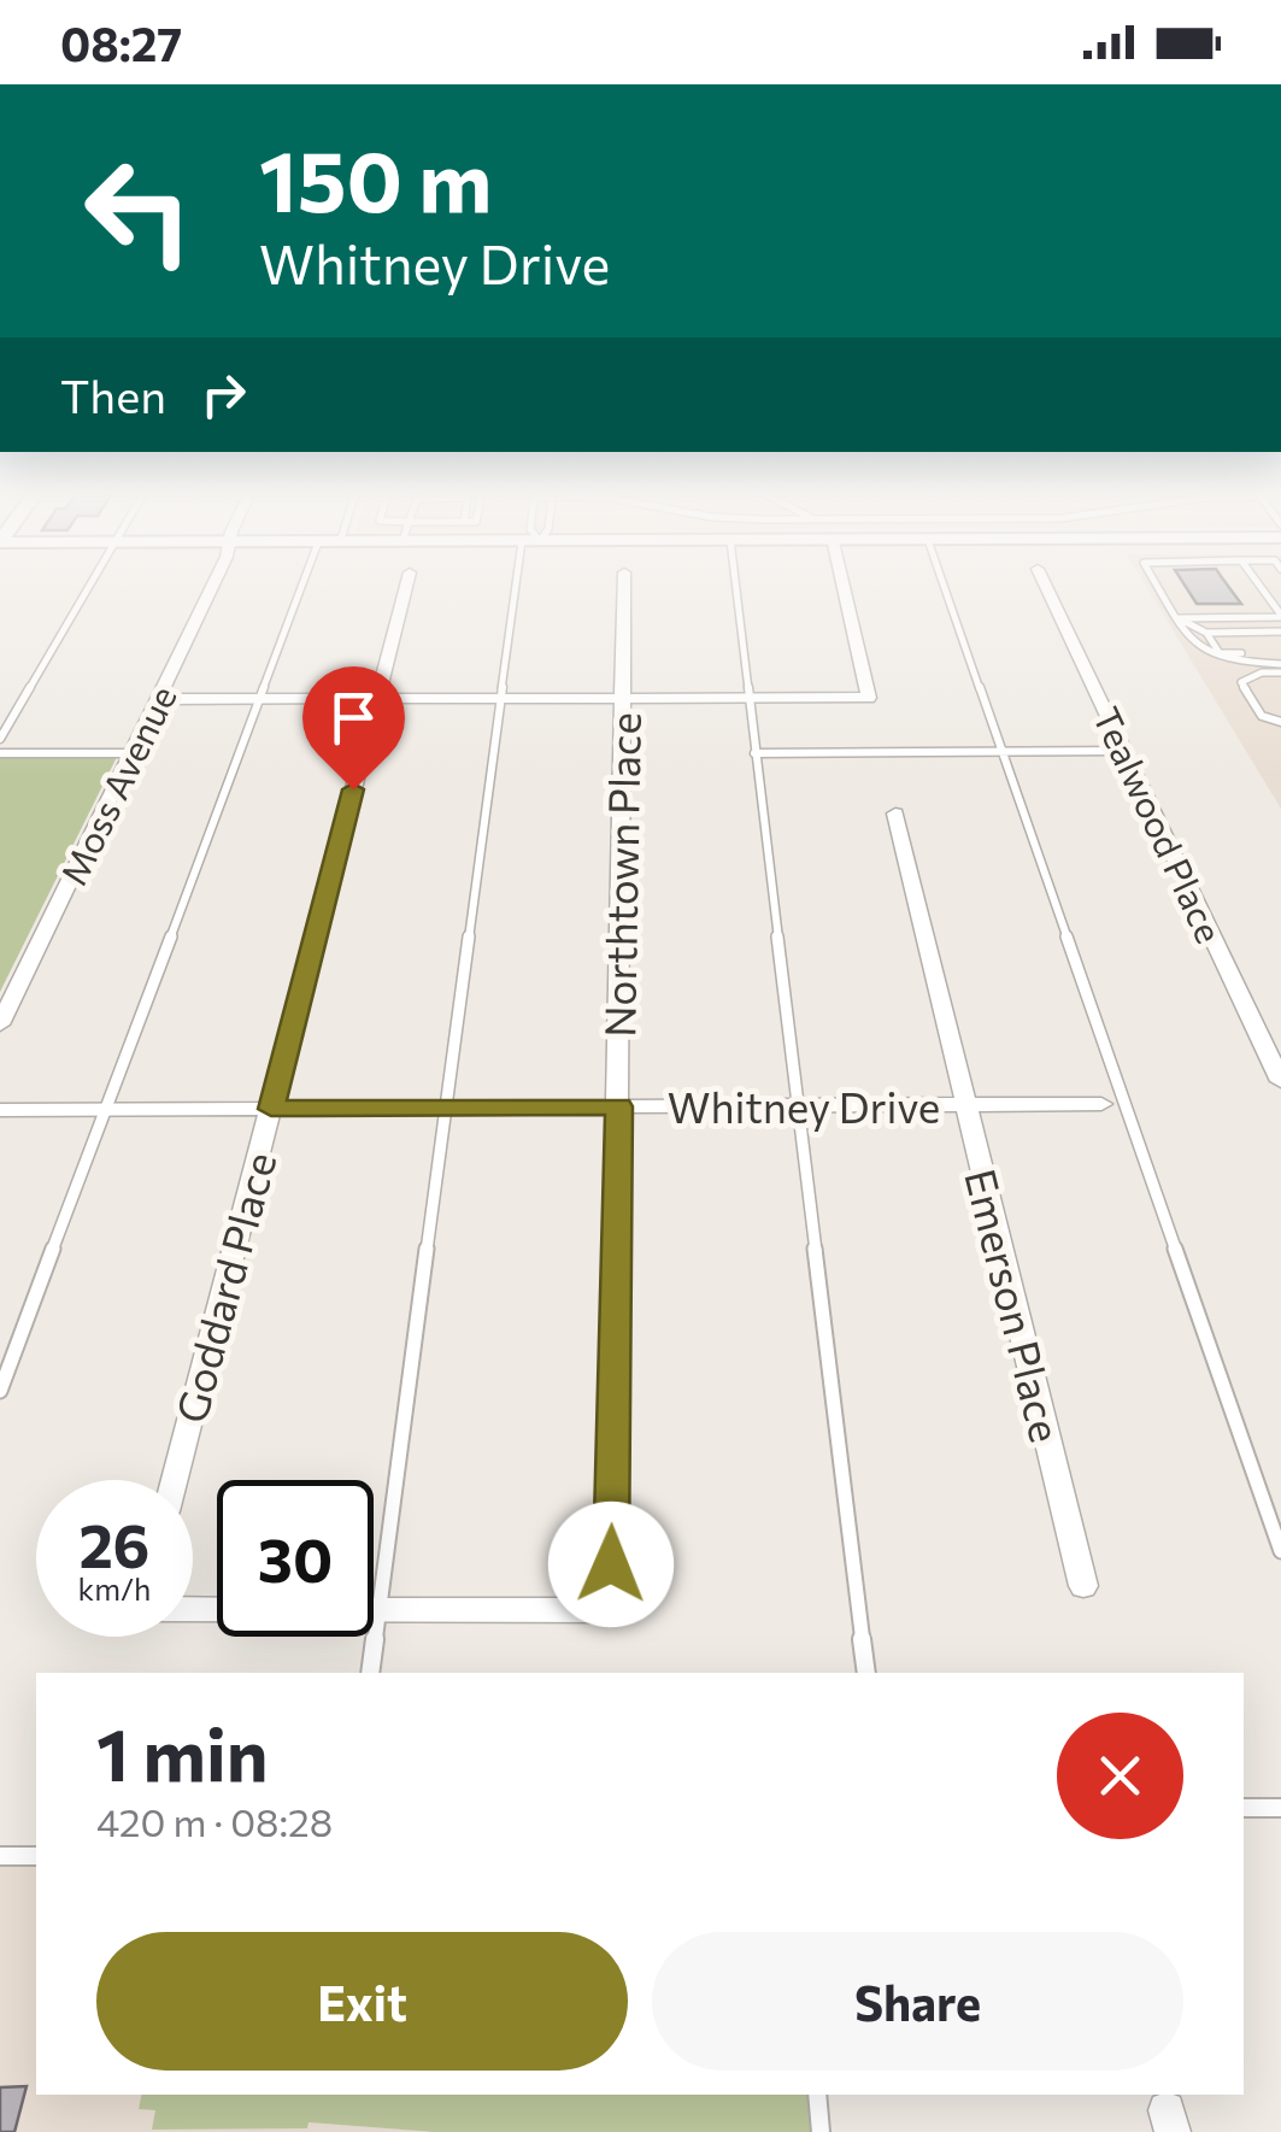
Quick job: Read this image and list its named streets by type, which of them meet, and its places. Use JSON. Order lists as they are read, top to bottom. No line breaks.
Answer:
{"streets":{"street":["Moss Avenue","Tealwood Place","Northtown Place","Whitney Drive","Goddard Place","Emerson Place"]},"crossings":[["Northtown Place","Whitney Drive"],["Whitney Drive","Goddard Place"],["Whitney Drive","Emerson Place"]],"page":{"status":"08:27","turn":["150 m","Whitney Drive"],"then":"Then","speed":"26 km/h","limit":"30","heading":["1 min","420 m · 08:28"],"buttons":["Exit","Share"]}}
